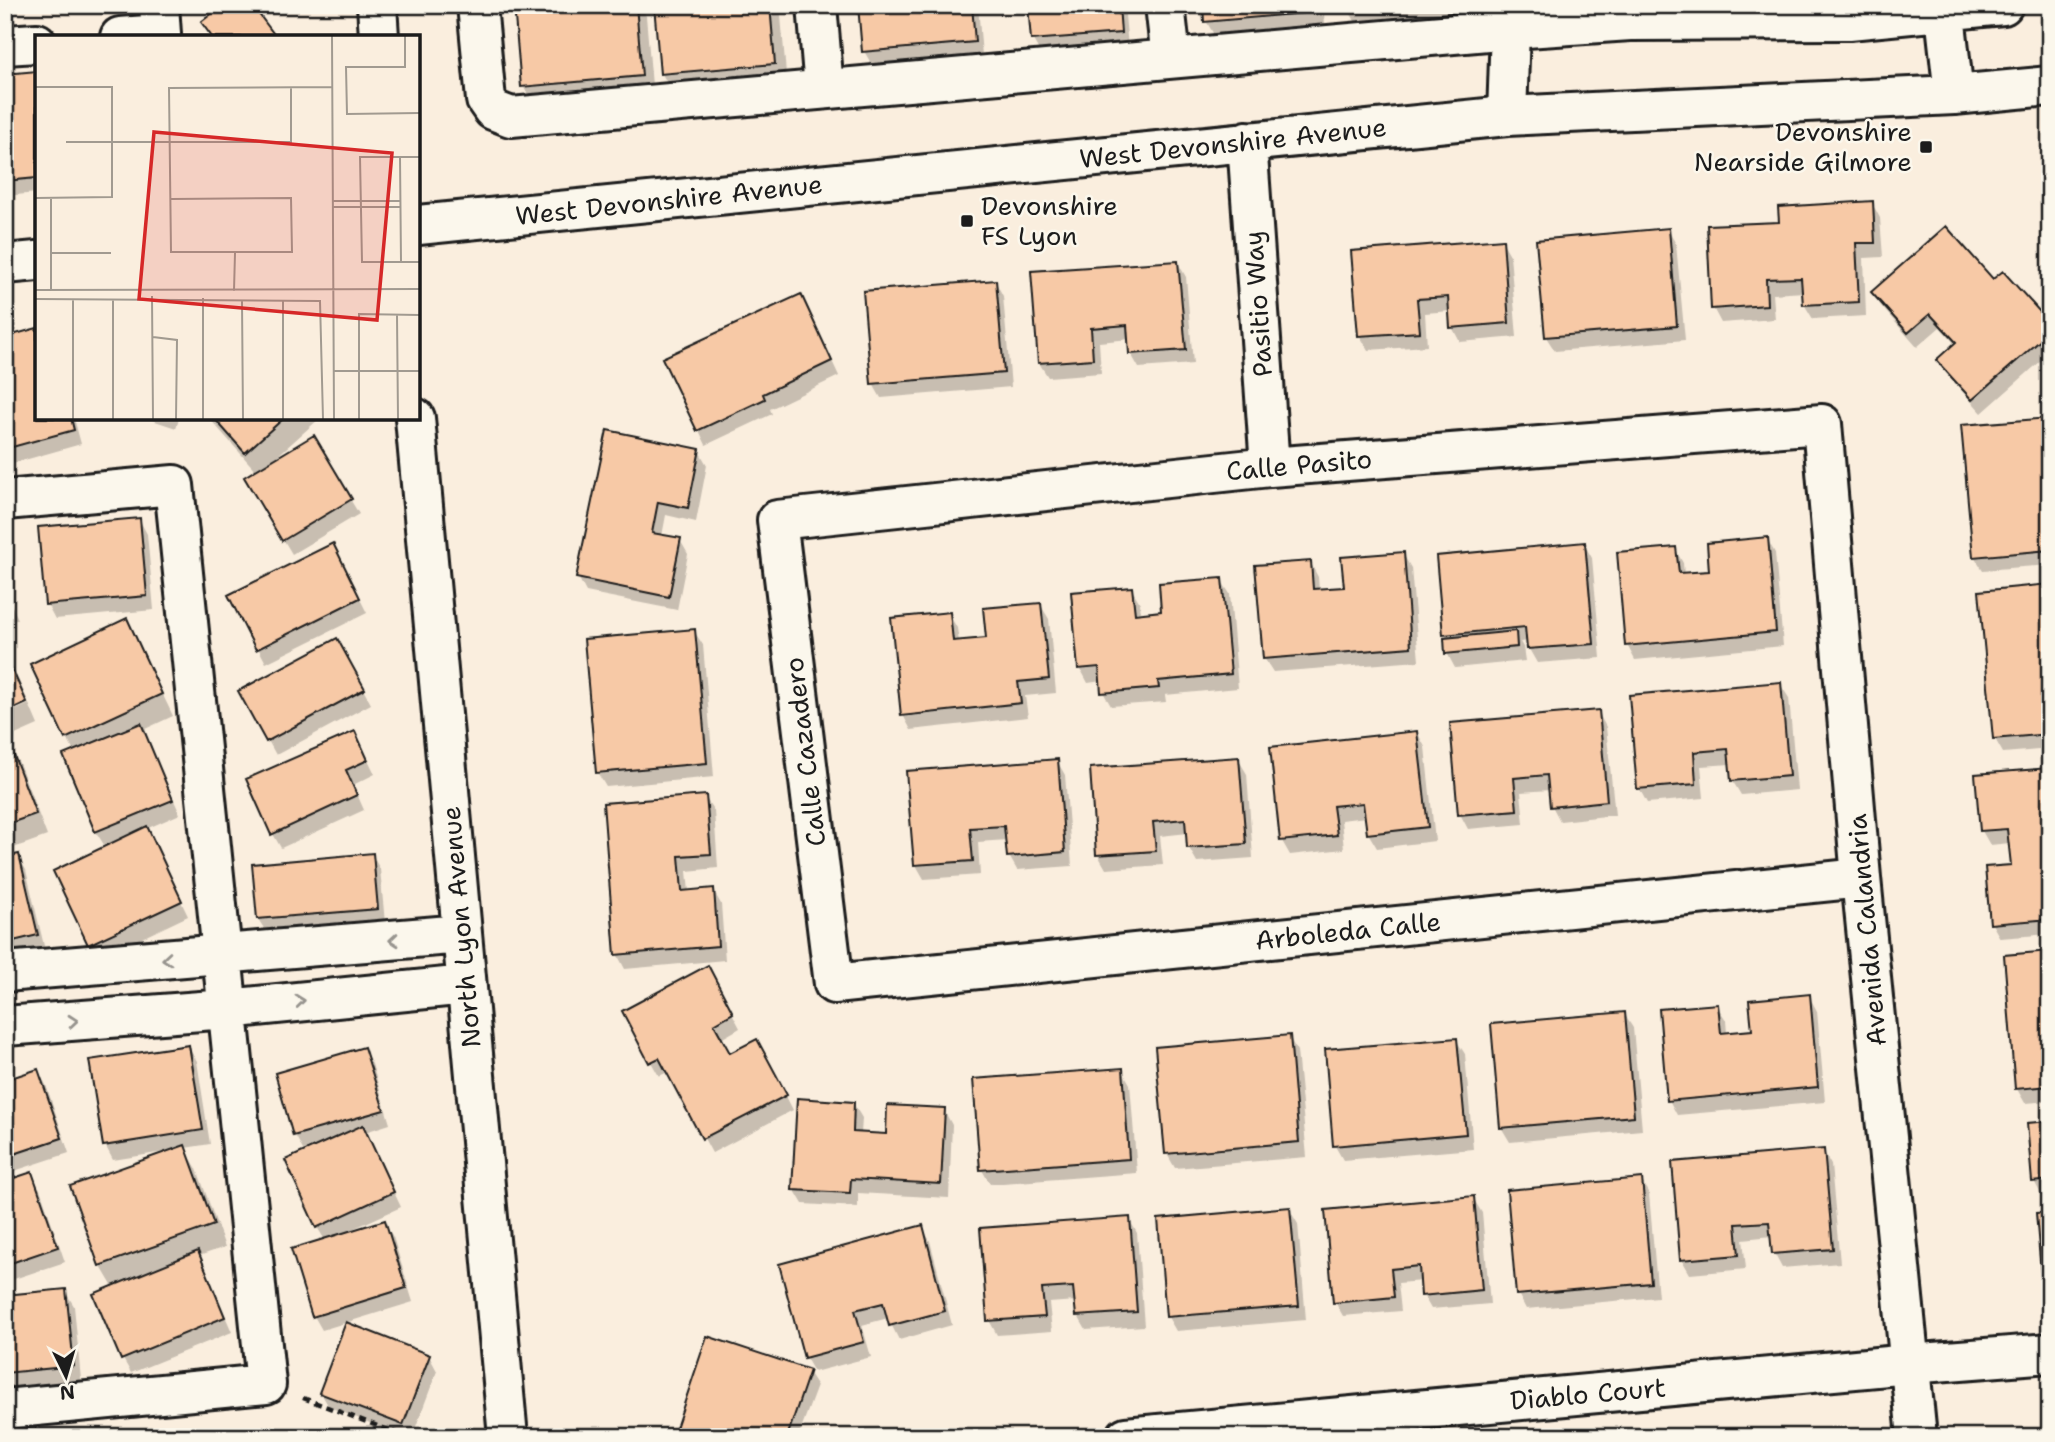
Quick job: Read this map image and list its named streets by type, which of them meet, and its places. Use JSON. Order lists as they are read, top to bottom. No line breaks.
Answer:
{"streets":{"street":["West Devonshire Avenue","Pasitio Way","Calle Pasito","Calle Cazadero","North Lyon Avenue","Avenida Calandria","Arboleda Calle","Diablo Court"]},"crossings":[["West Devonshire Avenue","Pasitio Way"],["Pasitio Way","Calle Pasito"],["Calle Pasito","Calle Cazadero"],["Calle Pasito","Avenida Calandria"],["Calle Cazadero","Arboleda Calle"],["Avenida Calandria","Arboleda Calle"],["Avenida Calandria","Diablo Court"]],"places":{"transit":["Devonshire Nearside Gilmore","Devonshire FS Lyon"]},"north":"bottom"}
